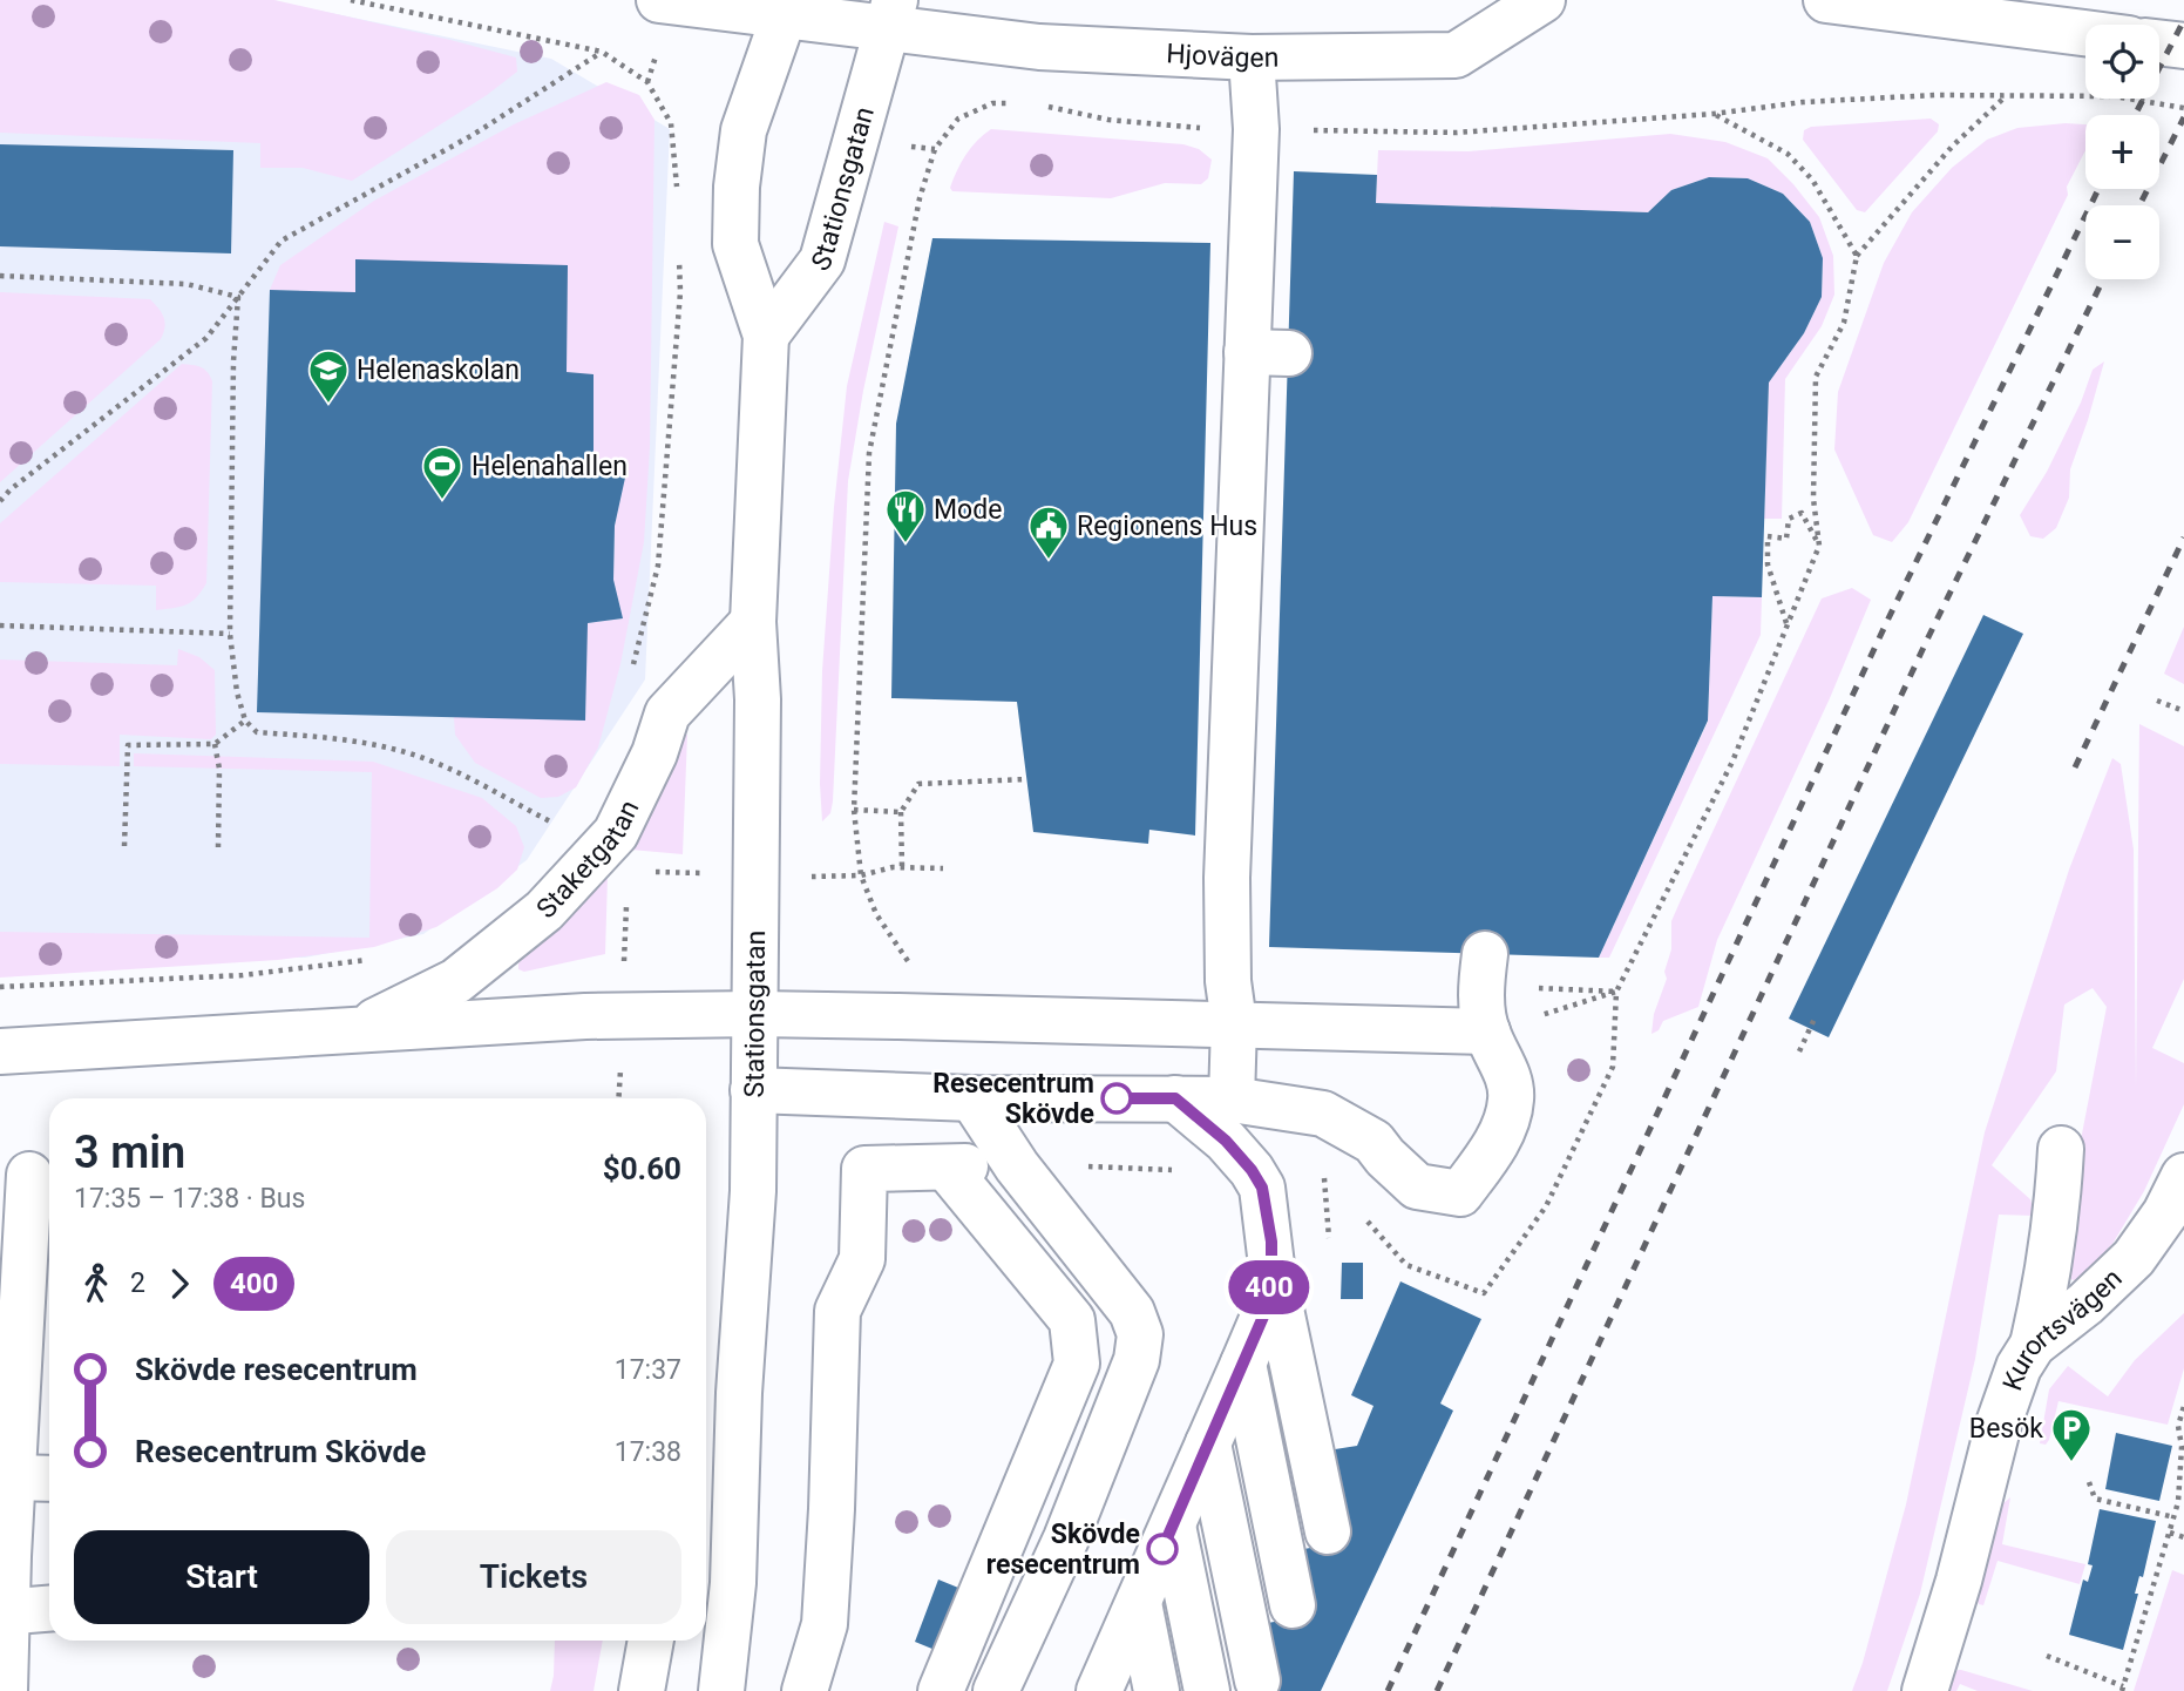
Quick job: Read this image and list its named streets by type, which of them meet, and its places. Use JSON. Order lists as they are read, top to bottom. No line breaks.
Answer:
{"streets":{"street":["Hjovägen","Stationsgatan","Staketgatan","Kurortsvägen"]},"crossings":[["Hjovägen","Stationsgatan"],["Stationsgatan","Staketgatan"]],"places":{"school or university":["Helenaskolan"],"sports":["Helenahallen"],"restaurant":["Mode"],"public building":["Regionens Hus"],"other":["Resecentrum Skövde","Skövde resecentrum"],"parking":["Besök"]},"lines":["bus line 400"],"page":{"on_map":"400","map_buttons":["+","−"],"heading":["3 min","17:35 – 17:38 · Bus","$0.60"],"legs":["2","400"],"list":[{"name":"Skövde resecentrum","value":"17:37"},{"name":"Resecentrum Skövde","value":"17:38"}],"buttons":["Start","Tickets"]}}
